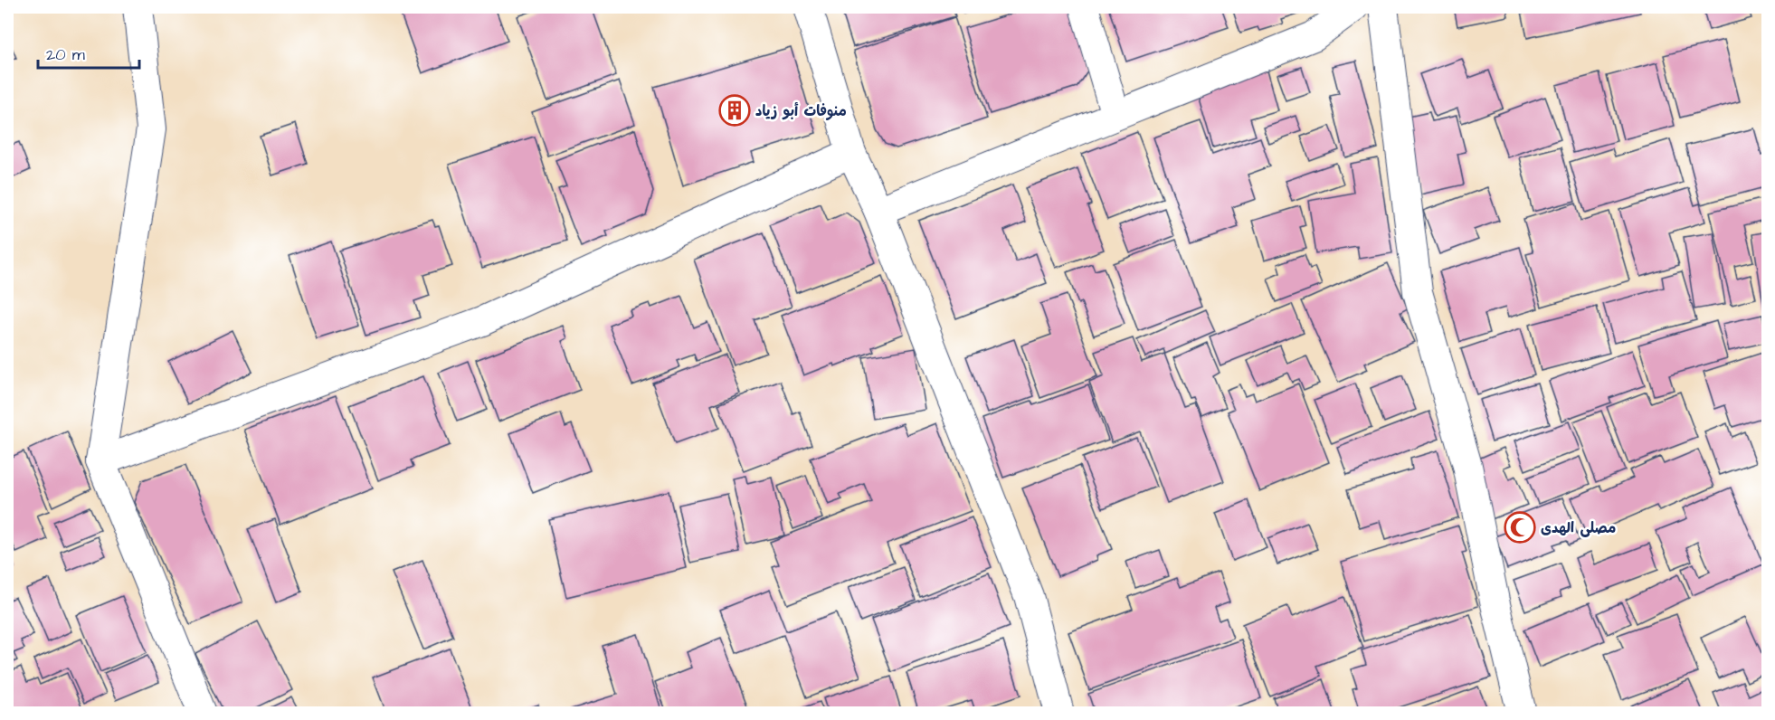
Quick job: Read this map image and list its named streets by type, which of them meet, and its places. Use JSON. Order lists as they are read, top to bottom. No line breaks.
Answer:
{"places":{"building":["منوفات أبو زياد"],"mosque":["مصلى الهدى"]},"scale_bar":"20 m"}
